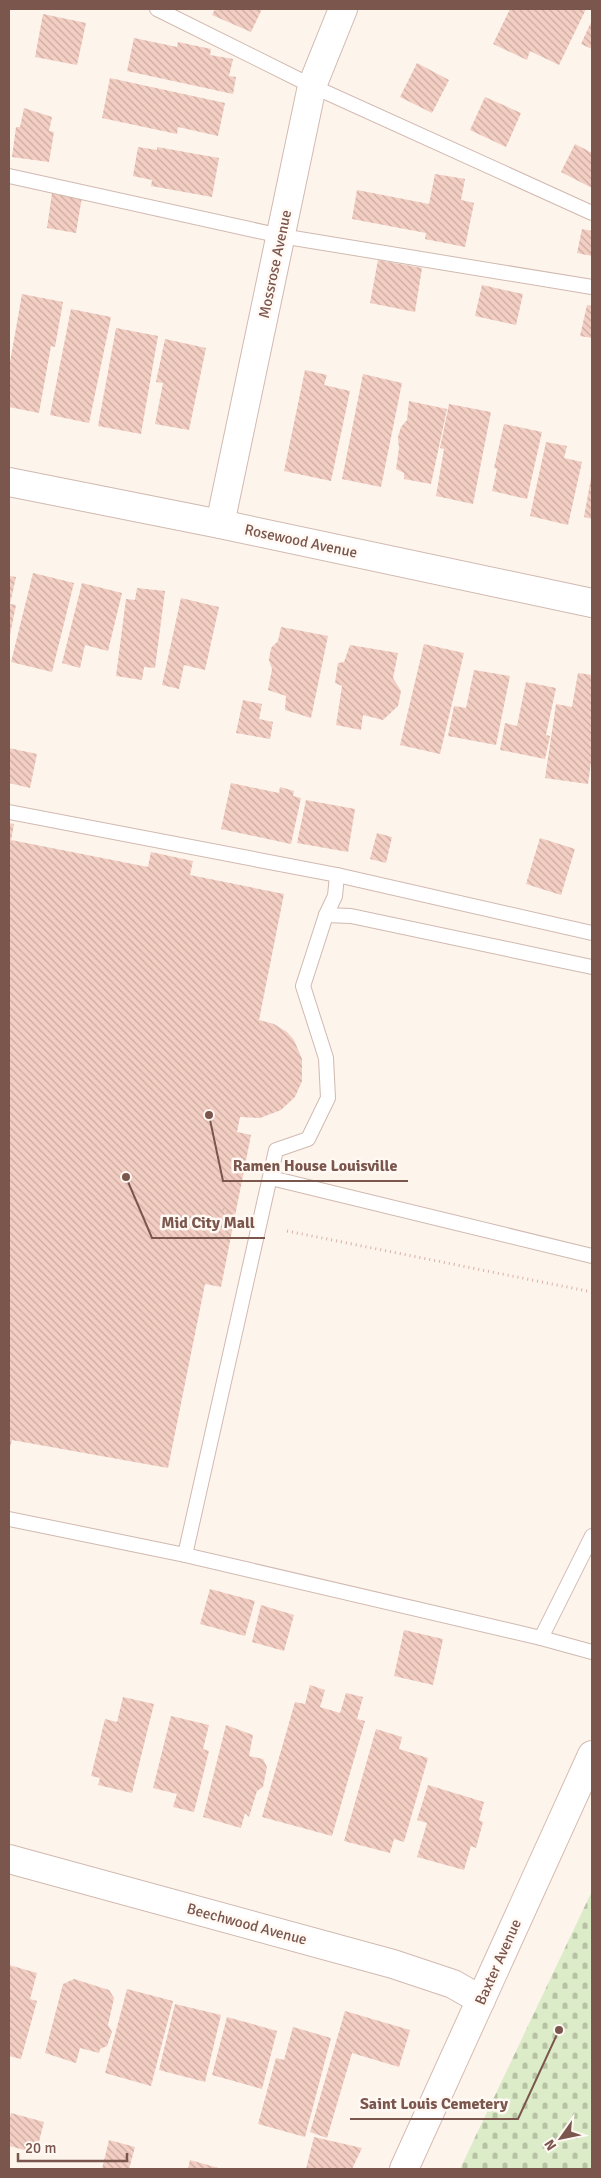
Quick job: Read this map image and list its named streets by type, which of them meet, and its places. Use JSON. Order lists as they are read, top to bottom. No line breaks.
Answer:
{"streets":{"street":["Mossrose Avenue","Rosewood Avenue","Beechwood Avenue","Baxter Avenue"]},"crossings":[["Mossrose Avenue","Rosewood Avenue"],["Beechwood Avenue","Baxter Avenue"]],"places":["Ramen House Louisville","Mid City Mall","Saint Louis Cemetery"],"scale_bar":"20 m","north":"bottom left"}
